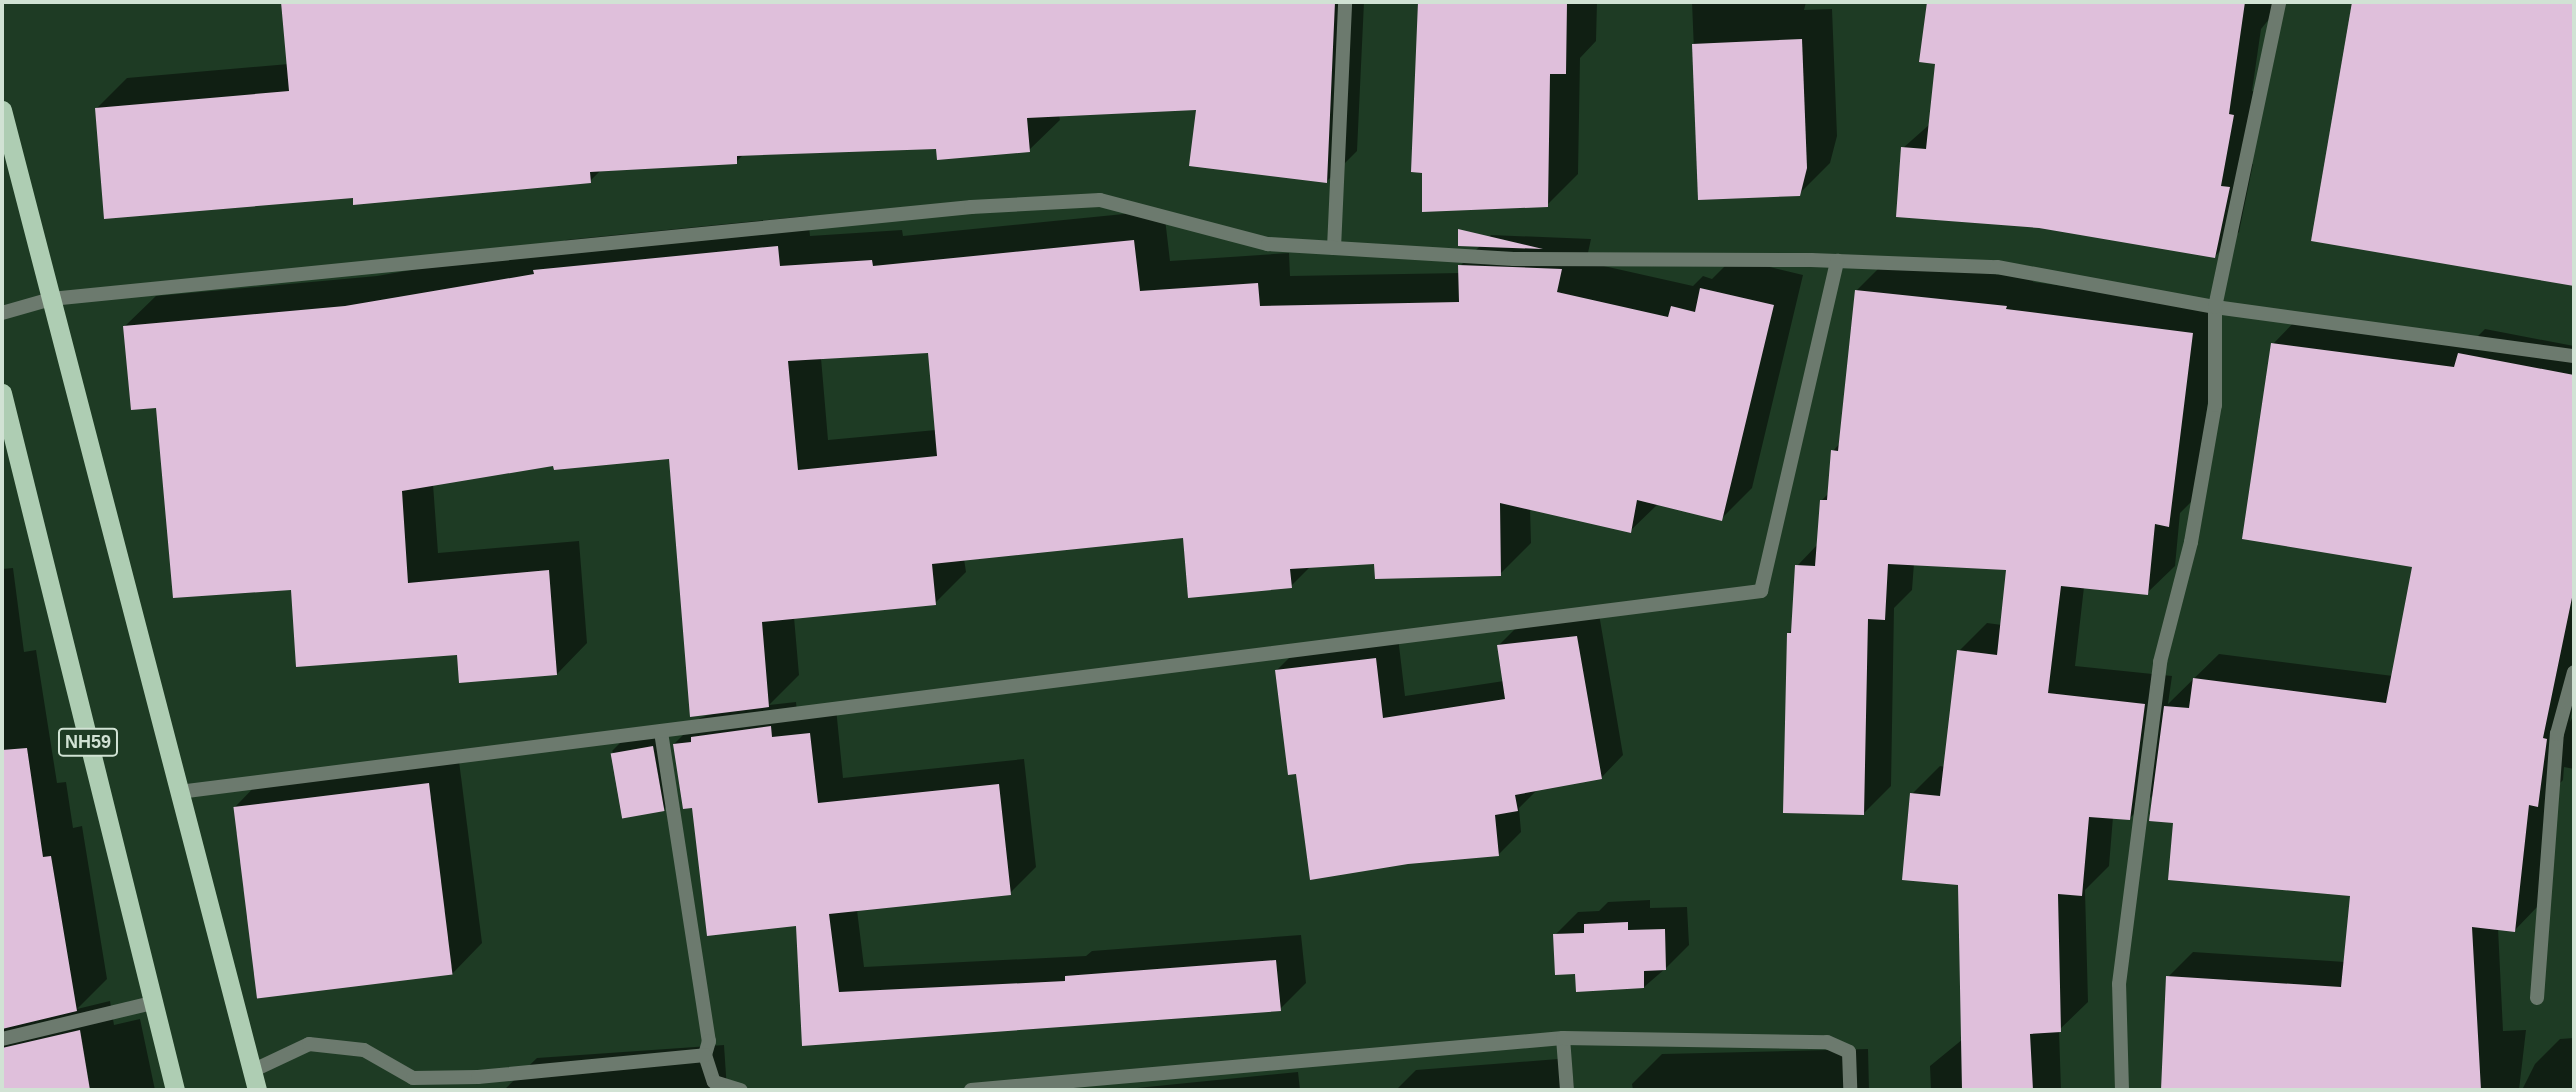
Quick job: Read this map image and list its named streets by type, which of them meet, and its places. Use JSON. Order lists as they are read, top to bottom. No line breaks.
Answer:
{"streets":{"highway":["NH59"]}}
